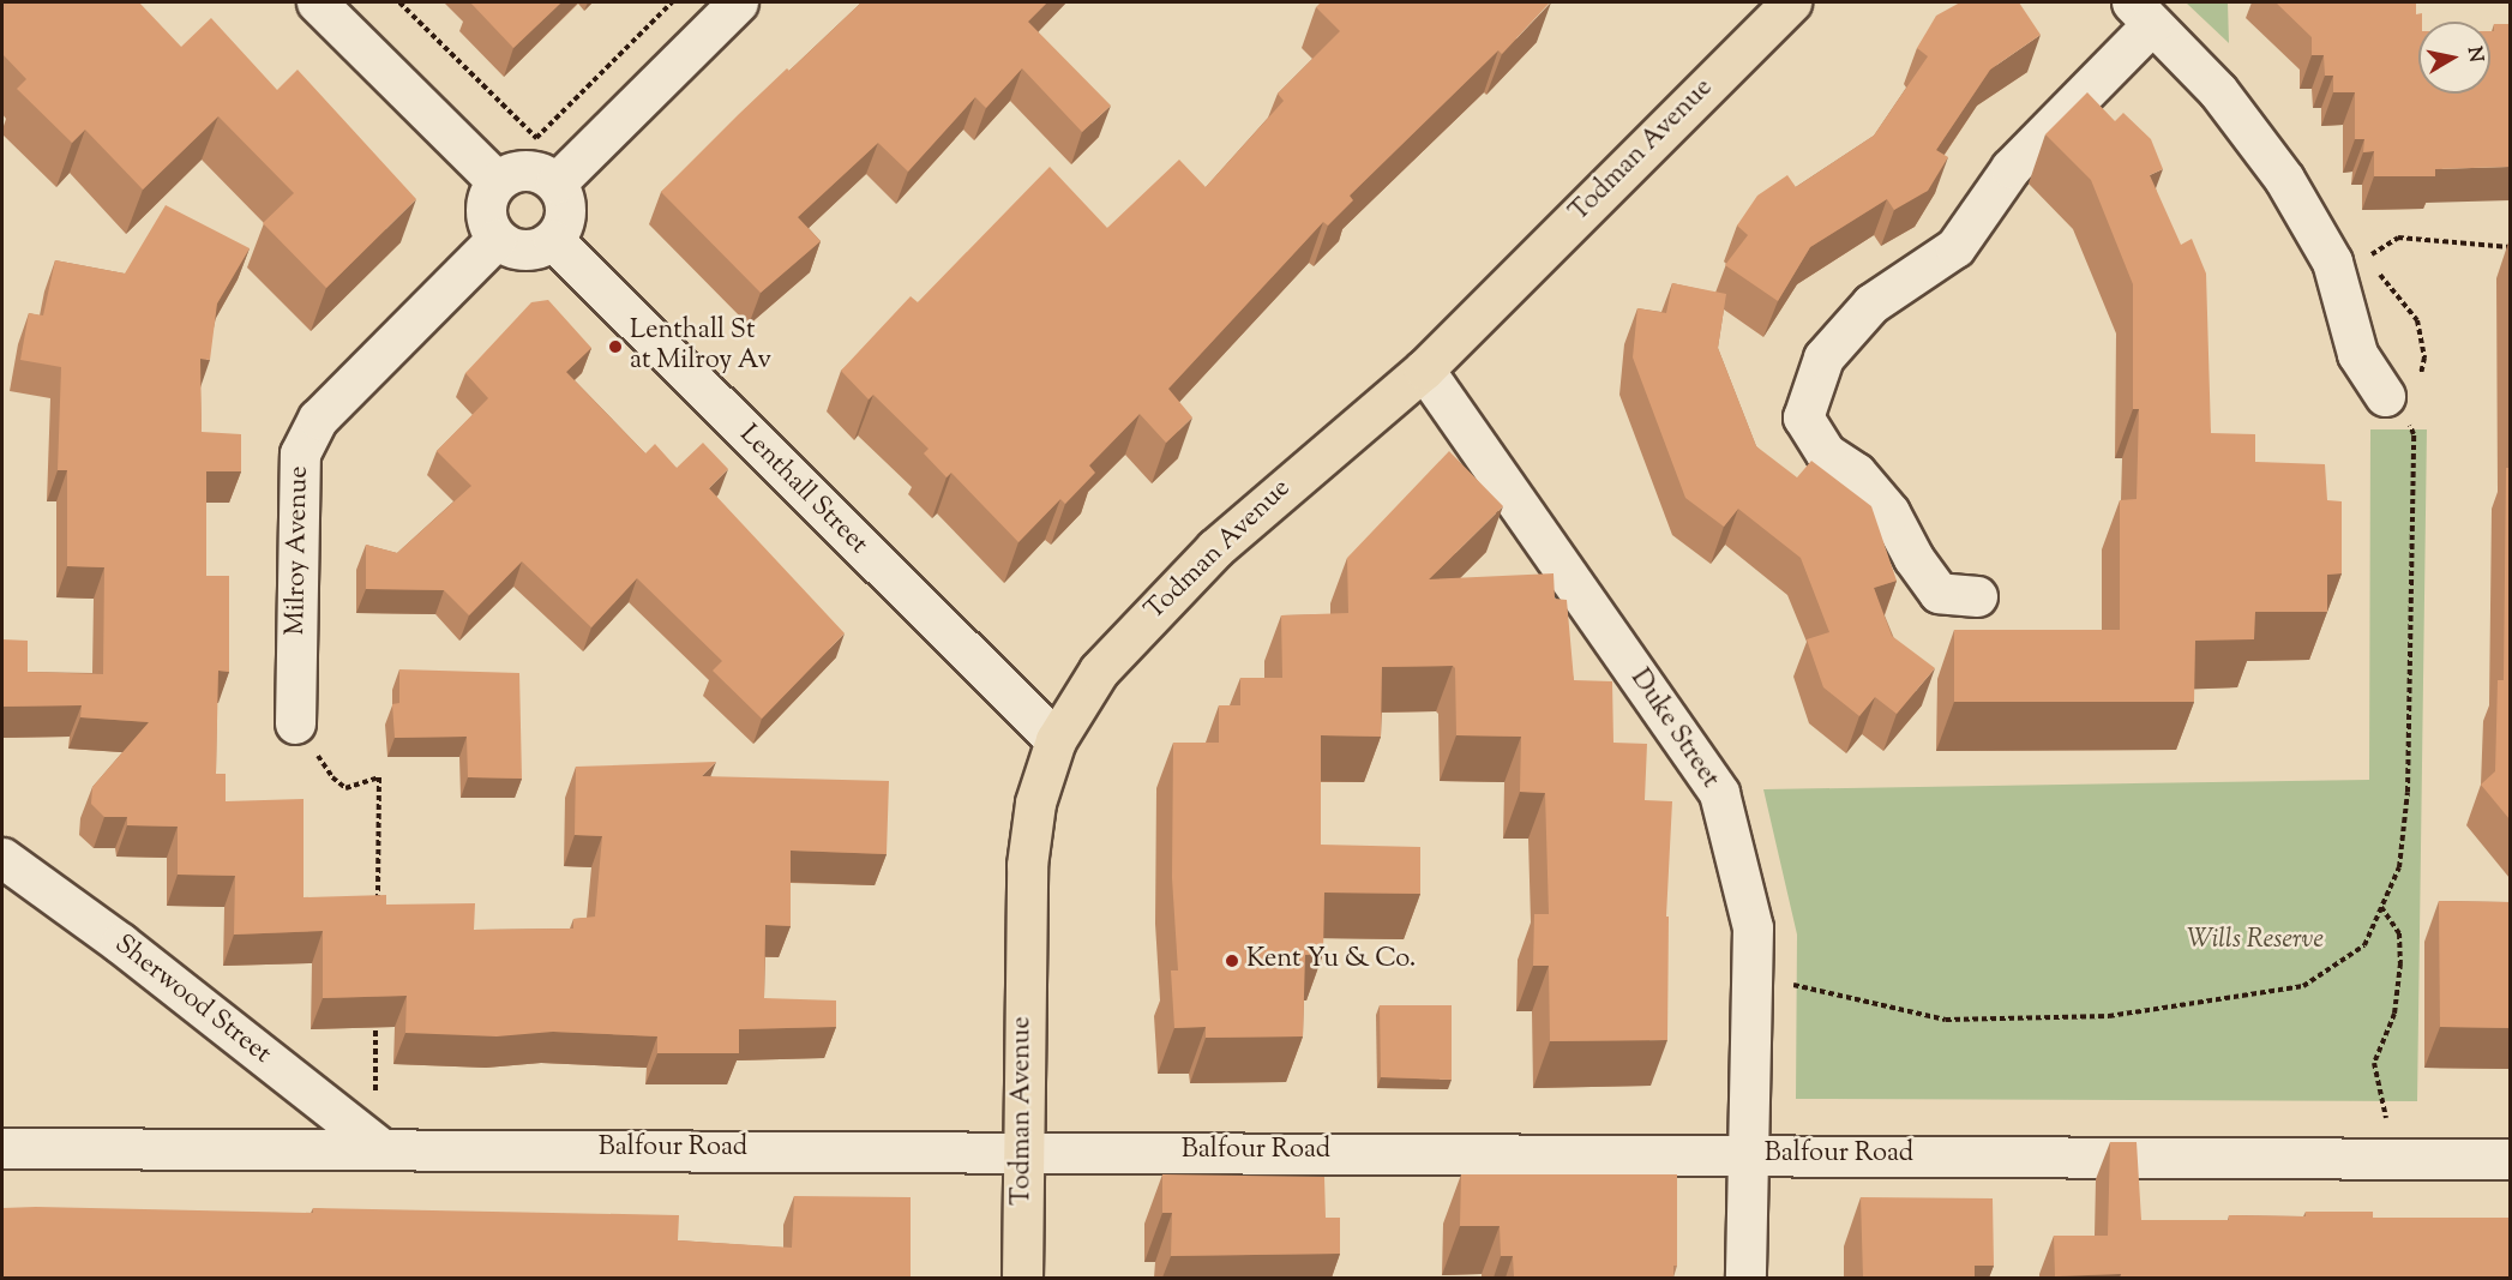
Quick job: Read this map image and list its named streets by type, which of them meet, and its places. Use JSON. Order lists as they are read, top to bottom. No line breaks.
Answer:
{"streets":{"main road":["Todman Avenue"],"street":["Lenthall Street","Milroy Avenue","Duke Street","Sherwood Street","Balfour Road"]},"crossings":[["Todman Avenue","Lenthall Street"],["Todman Avenue","Duke Street"],["Todman Avenue","Balfour Road"],["Lenthall Street","Milroy Avenue"],["Duke Street","Balfour Road"],["Sherwood Street","Balfour Road"]],"parks":["Wills Reserve"],"places":["Lenthall St at Milroy Av","Kent Yu & Co."],"north":"right"}
